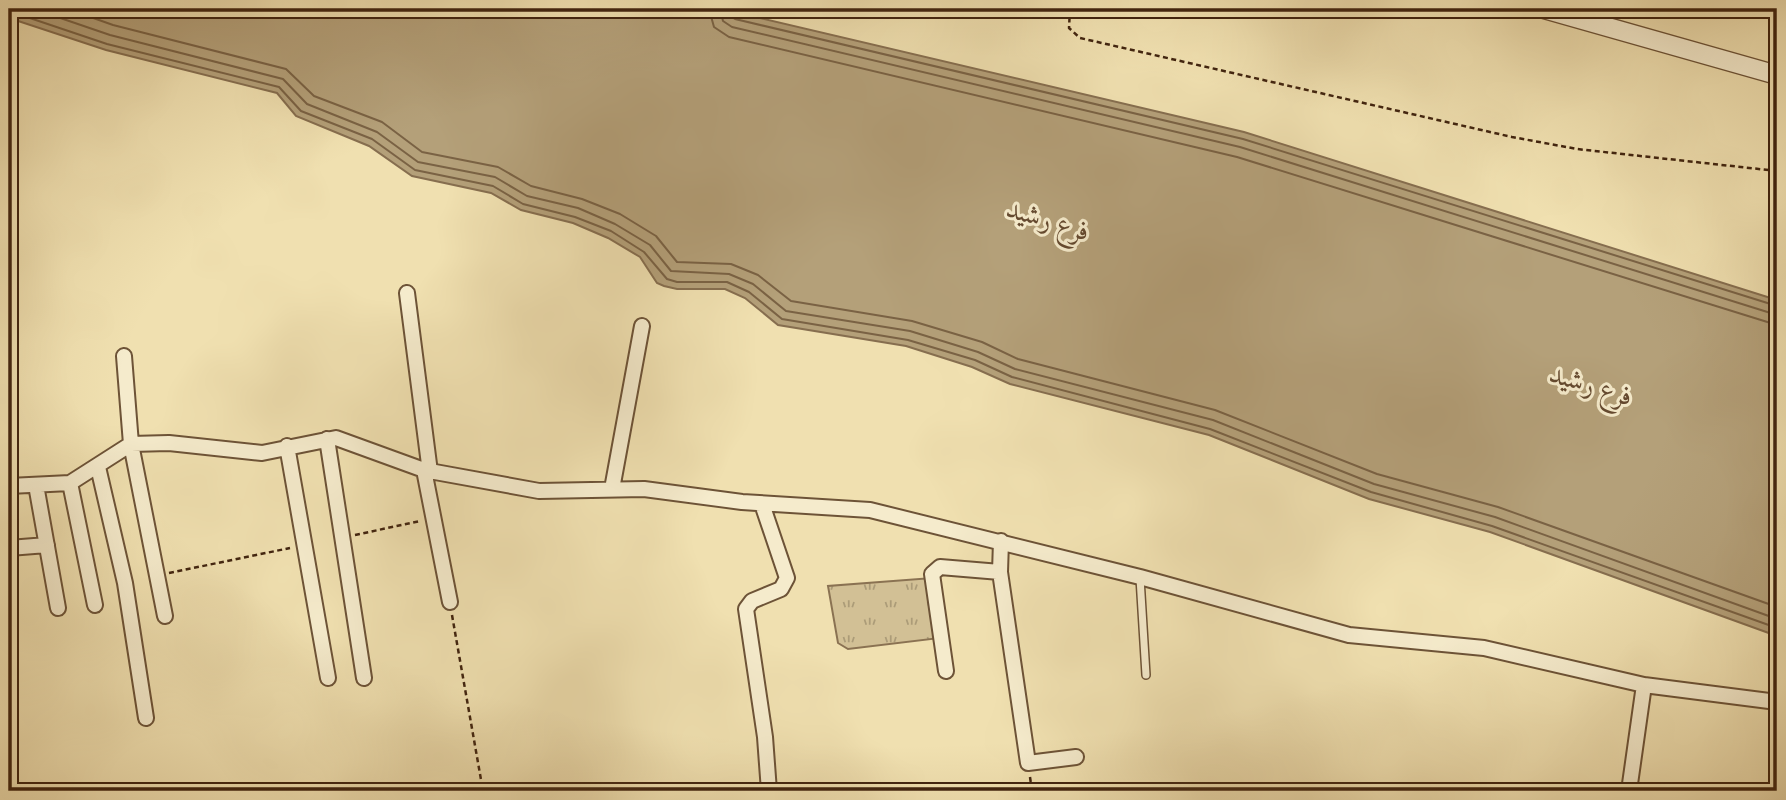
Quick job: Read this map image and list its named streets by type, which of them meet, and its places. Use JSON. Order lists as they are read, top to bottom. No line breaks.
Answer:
{"water":["فرع رشيد"]}
